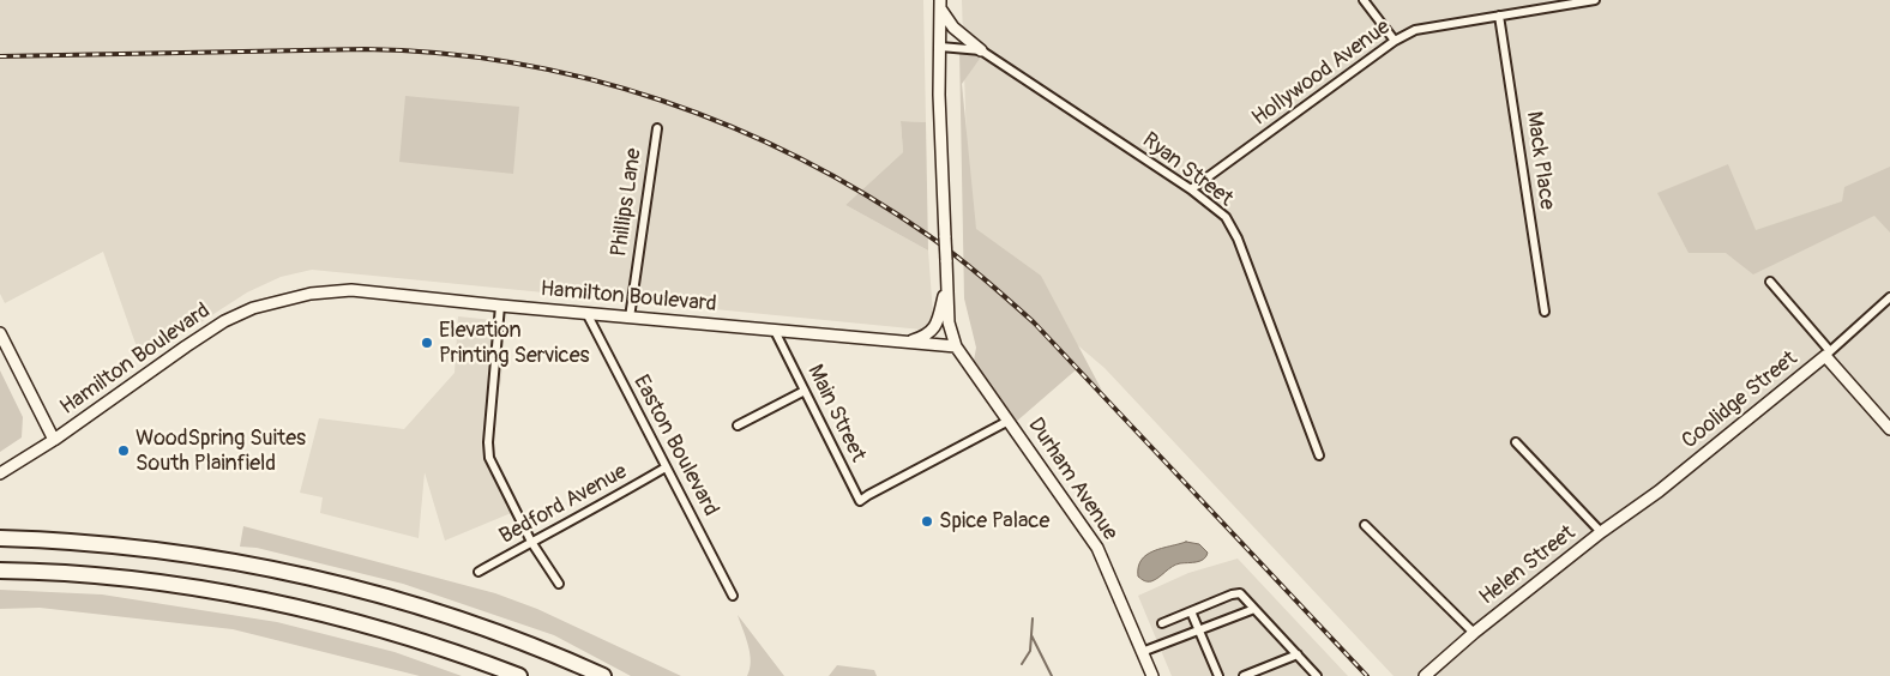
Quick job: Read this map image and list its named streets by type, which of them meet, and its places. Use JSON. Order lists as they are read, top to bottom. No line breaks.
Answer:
{"streets":{"street":["Hollywood Avenue","Mack Place","Ryan Street","Phillips Lane","Hamilton Boulevard","Coolidge Street","Main Street","Easton Boulevard","Durham Avenue","Bedford Avenue","Helen Street"]},"crossings":[["Hollywood Avenue","Mack Place"],["Hollywood Avenue","Ryan Street"],["Phillips Lane","Hamilton Boulevard"],["Hamilton Boulevard","Main Street"],["Hamilton Boulevard","Easton Boulevard"],["Hamilton Boulevard","Durham Avenue"],["Coolidge Street","Helen Street"],["Main Street","Durham Avenue"],["Easton Boulevard","Bedford Avenue"]],"places":["Elevation Printing Services","WoodSpring Suites South Plainfield","Spice Palace"]}
